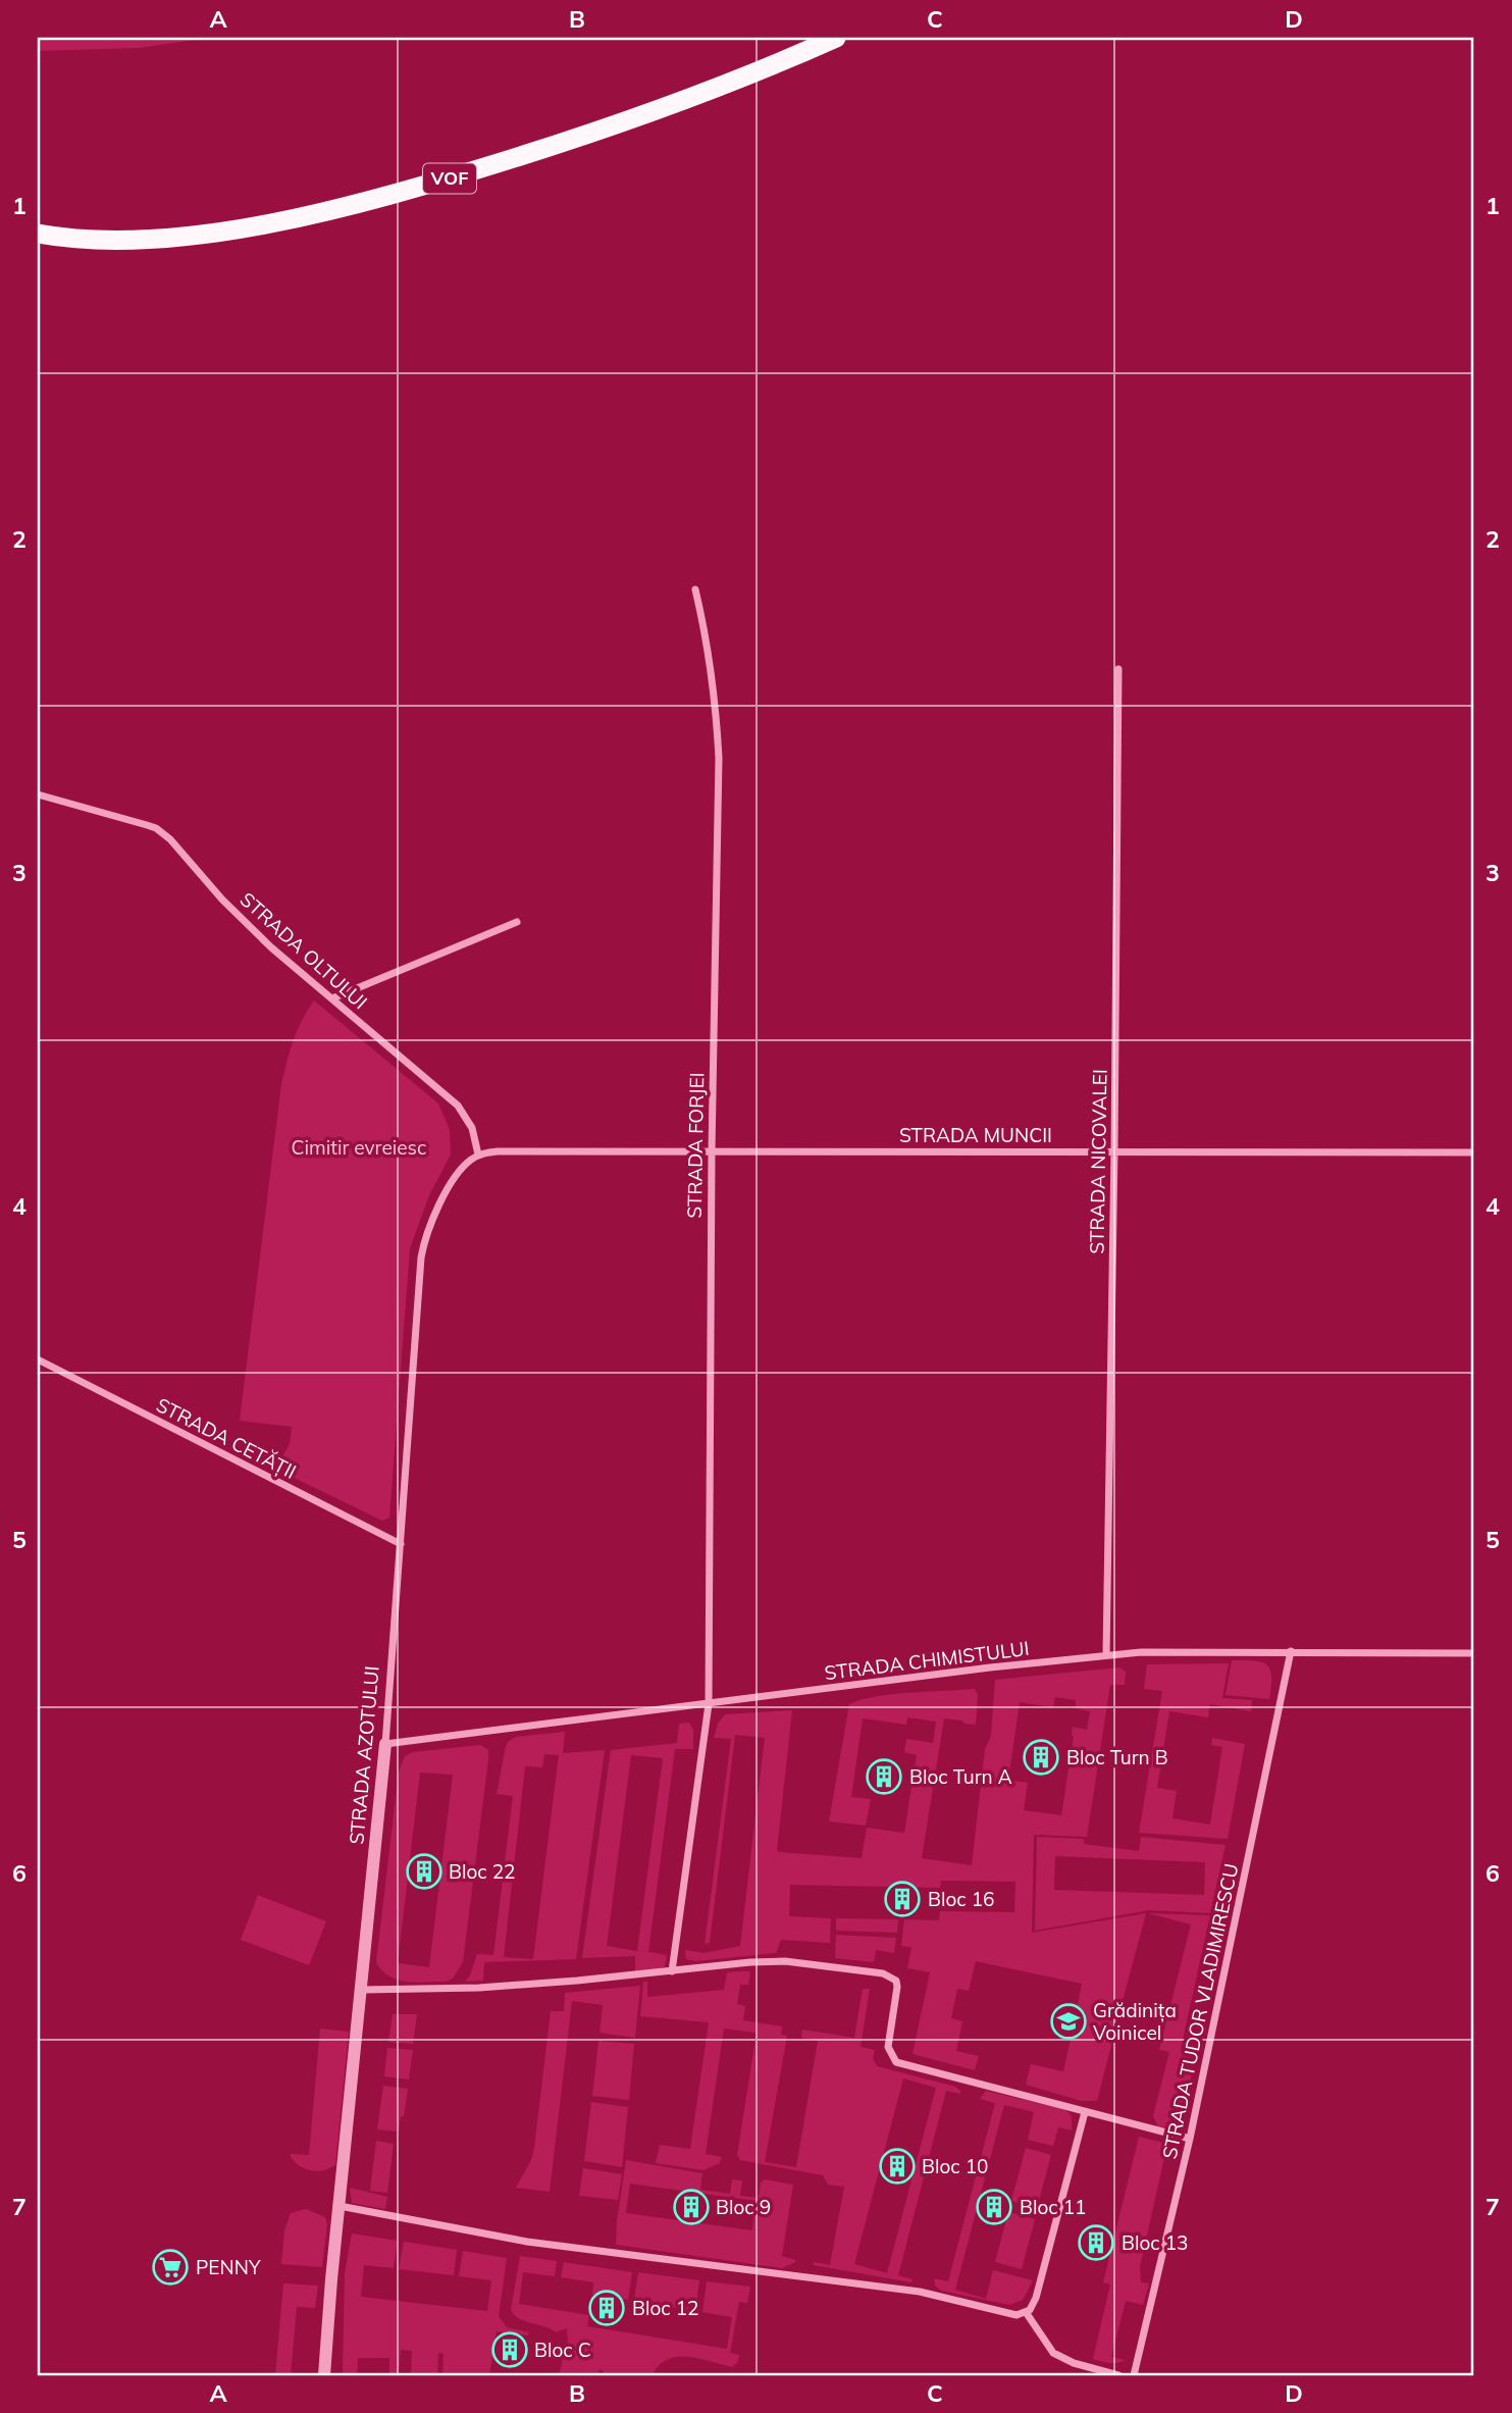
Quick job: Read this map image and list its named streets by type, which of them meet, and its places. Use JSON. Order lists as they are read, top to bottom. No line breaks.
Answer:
{"streets":{"highway":["VOF"],"street":["STRADA OLTULUI","STRADA MUNCII","STRADA FORJEI","STRADA NICOVALEI","STRADA CETĂȚII","STRADA CHIMISTULUI","STRADA AZOTULUI","STRADA TUDOR VLADIMIRESCU"]},"crossings":[["STRADA OLTULUI","STRADA MUNCII"],["STRADA OLTULUI","STRADA AZOTULUI"],["STRADA MUNCII","STRADA FORJEI"],["STRADA MUNCII","STRADA NICOVALEI"],["STRADA MUNCII","STRADA AZOTULUI"],["STRADA FORJEI","STRADA CHIMISTULUI"],["STRADA NICOVALEI","STRADA CHIMISTULUI"],["STRADA CETĂȚII","STRADA AZOTULUI"],["STRADA CHIMISTULUI","STRADA AZOTULUI"],["STRADA CHIMISTULUI","STRADA TUDOR VLADIMIRESCU"]],"parks":["Cimitir evreiesc"],"places":{"building":["Bloc Turn B","Bloc Turn A","Bloc 22","Bloc 16","Bloc 10","Bloc 9","Bloc 11","Bloc 13","Bloc 12","Bloc C"],"school or university":["Grădinița Voinicel"],"supermarket":["PENNY"]},"grid":{"columns":["A","B","C","D"],"rows":["1","2","3","4","5","6","7"]}}
